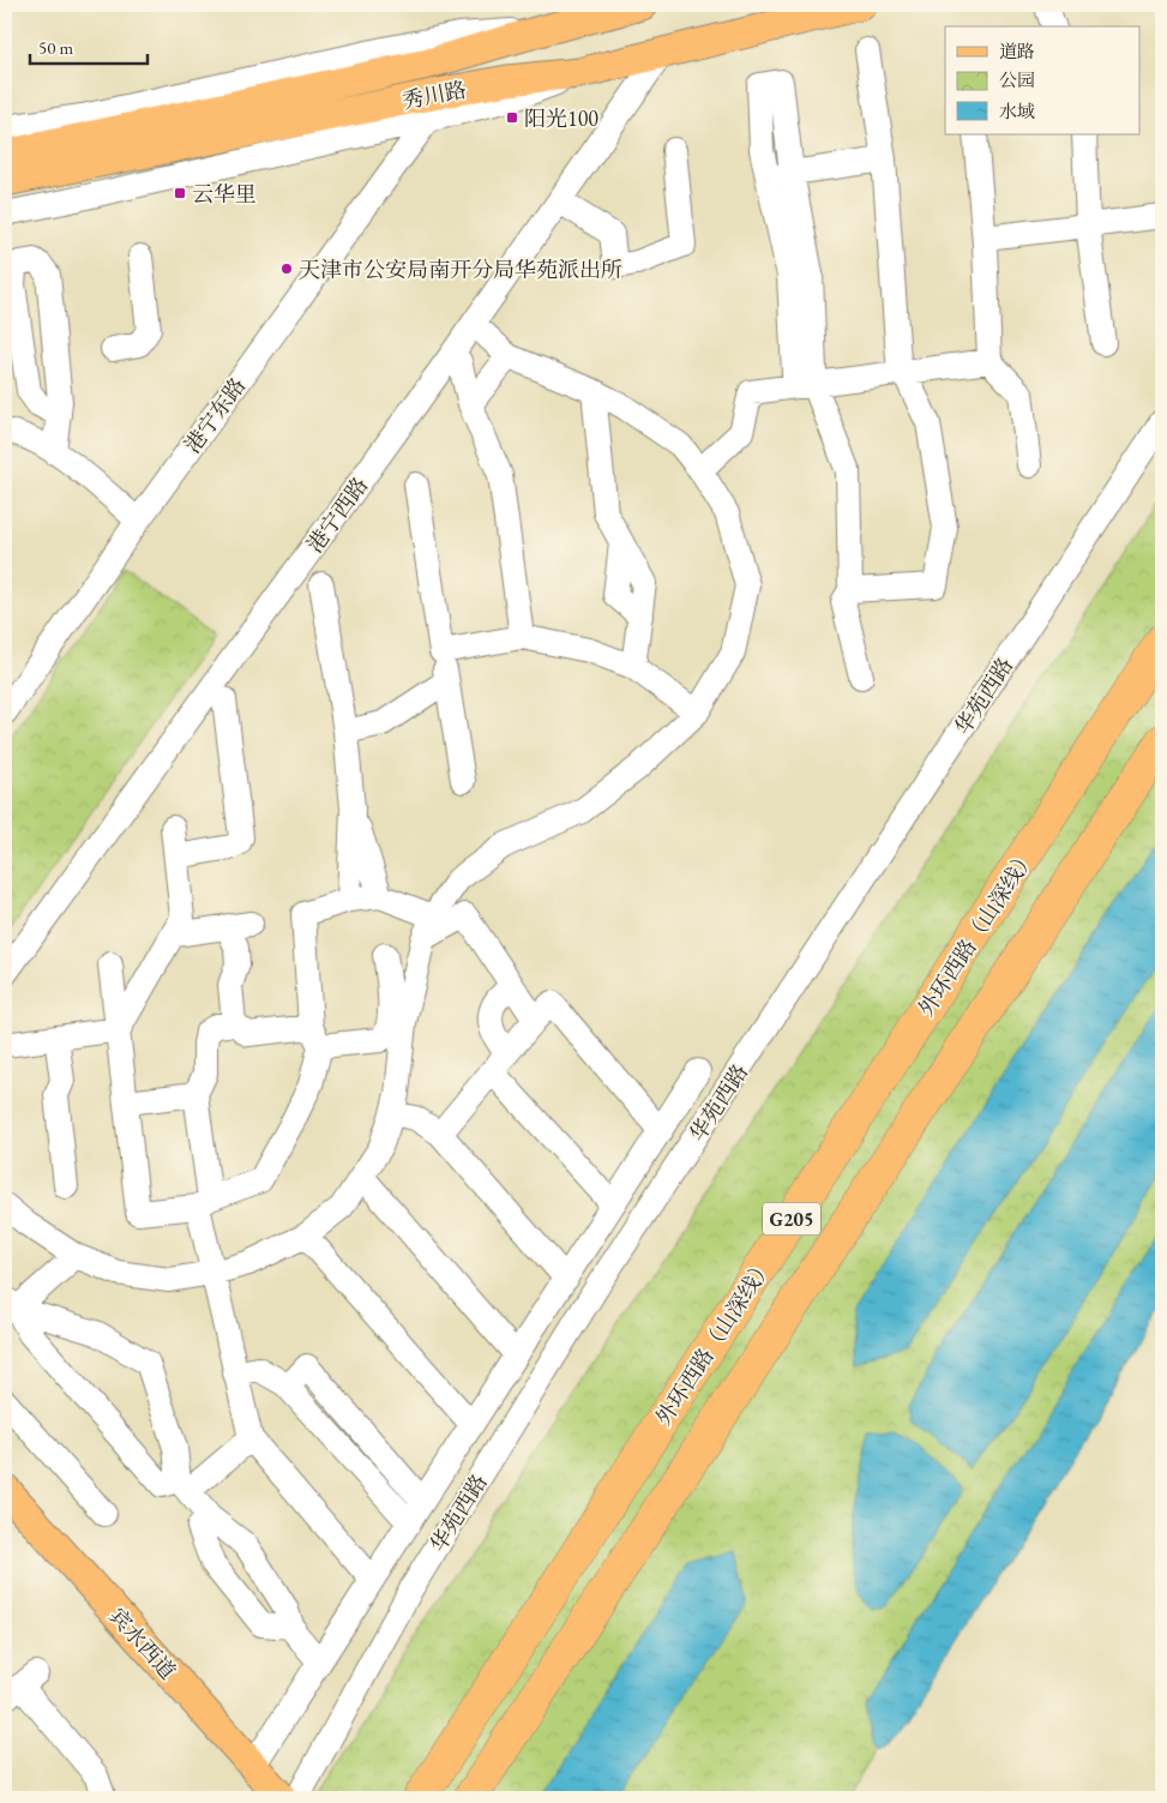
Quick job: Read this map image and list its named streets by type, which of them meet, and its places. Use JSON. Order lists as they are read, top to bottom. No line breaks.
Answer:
{"streets":{"highway":["外环西路（山深线）","G205"],"main road":["秀川路","宾水西道"],"street":["港宁东路","港宁西路","华苑西路"]},"crossings":[["秀川路","港宁西路"]],"places":{"transit":["阳光100","云华里"],"other":["天津市公安局南开分局华苑派出所"]},"legend":["道路","公园","水域"],"scale_bar":"50 m"}
